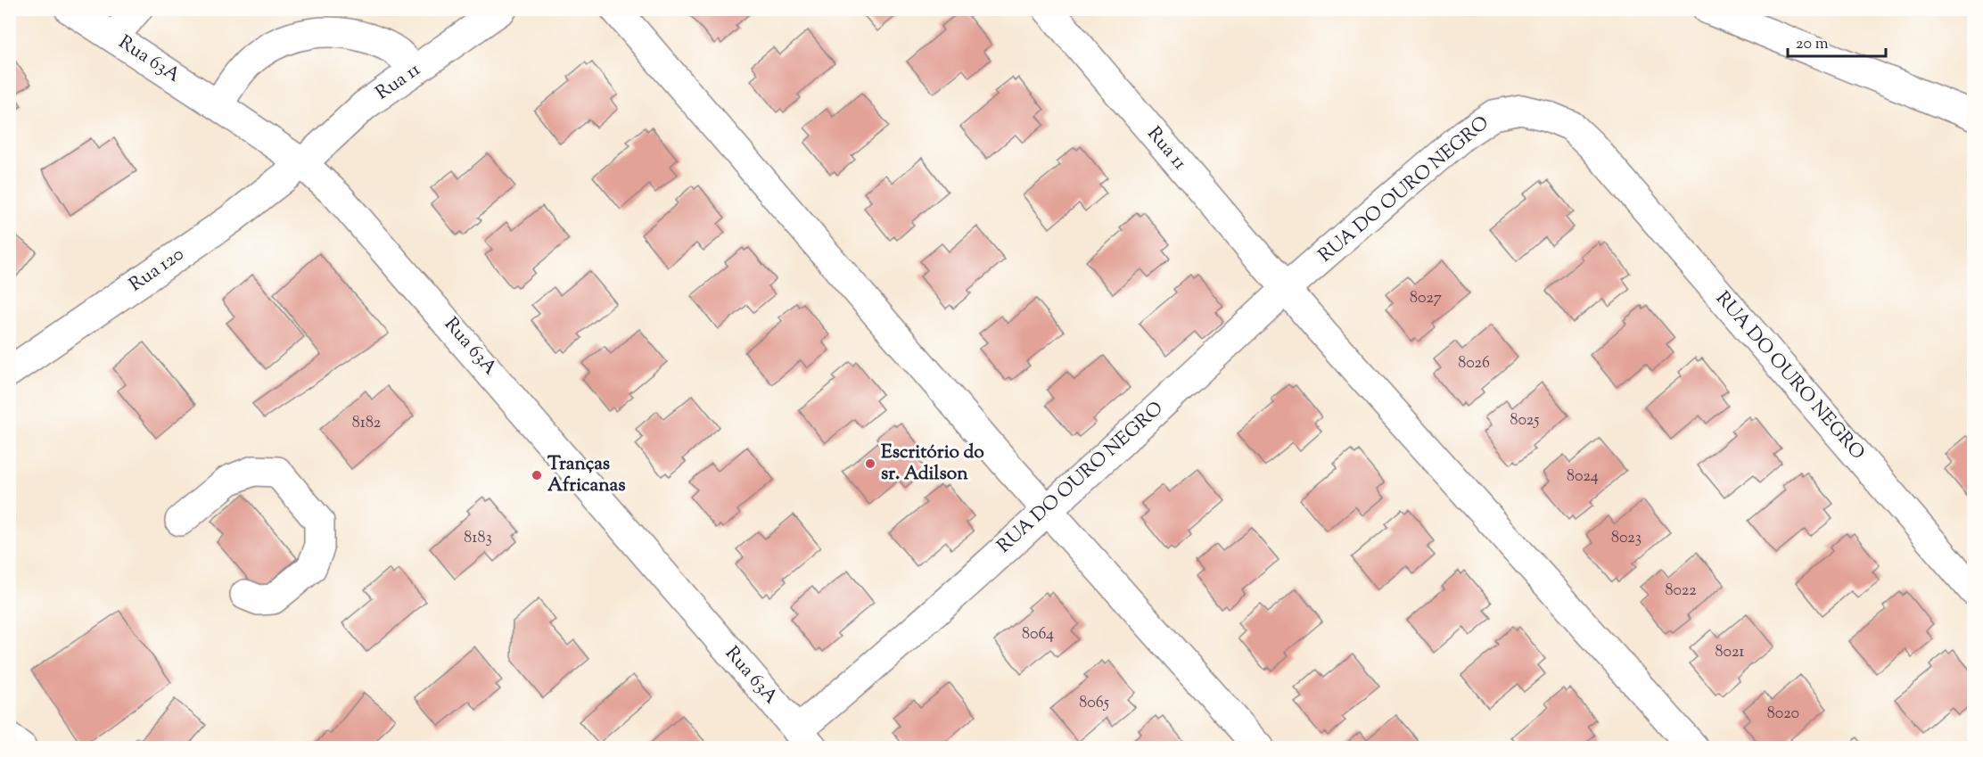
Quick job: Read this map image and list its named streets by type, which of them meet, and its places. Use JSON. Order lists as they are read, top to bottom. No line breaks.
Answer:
{"streets":{"street":["Rua 63A","Rua 11","RUA DO OURO NEGRO","Rua 120"]},"crossings":[["Rua 63A","Rua 11"],["Rua 63A","RUA DO OURO NEGRO"],["Rua 63A","Rua 120"],["Rua 11","RUA DO OURO NEGRO"],["Rua 11","Rua 120"]],"places":["Escritório do sr. Adilson","Tranças Africanas"],"house_numbers":["8027","8026","8025","8182","8024","8183","8023","8022","8064","8021","8065","8020"],"scale_bar":"20 m"}
